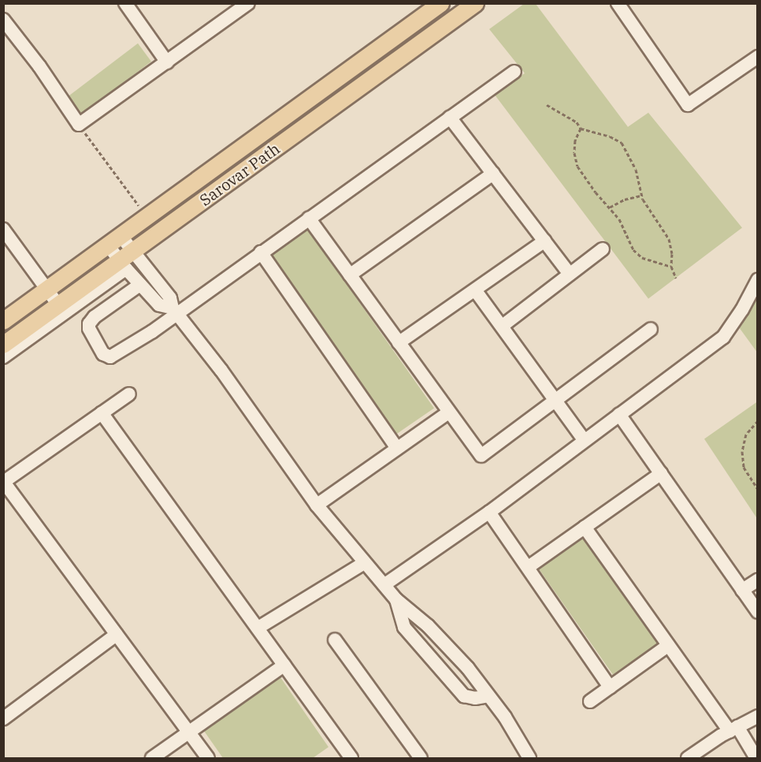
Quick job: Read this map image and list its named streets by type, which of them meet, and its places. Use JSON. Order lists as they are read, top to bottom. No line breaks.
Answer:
{"streets":{"main road":["Sarovar Path"]}}
